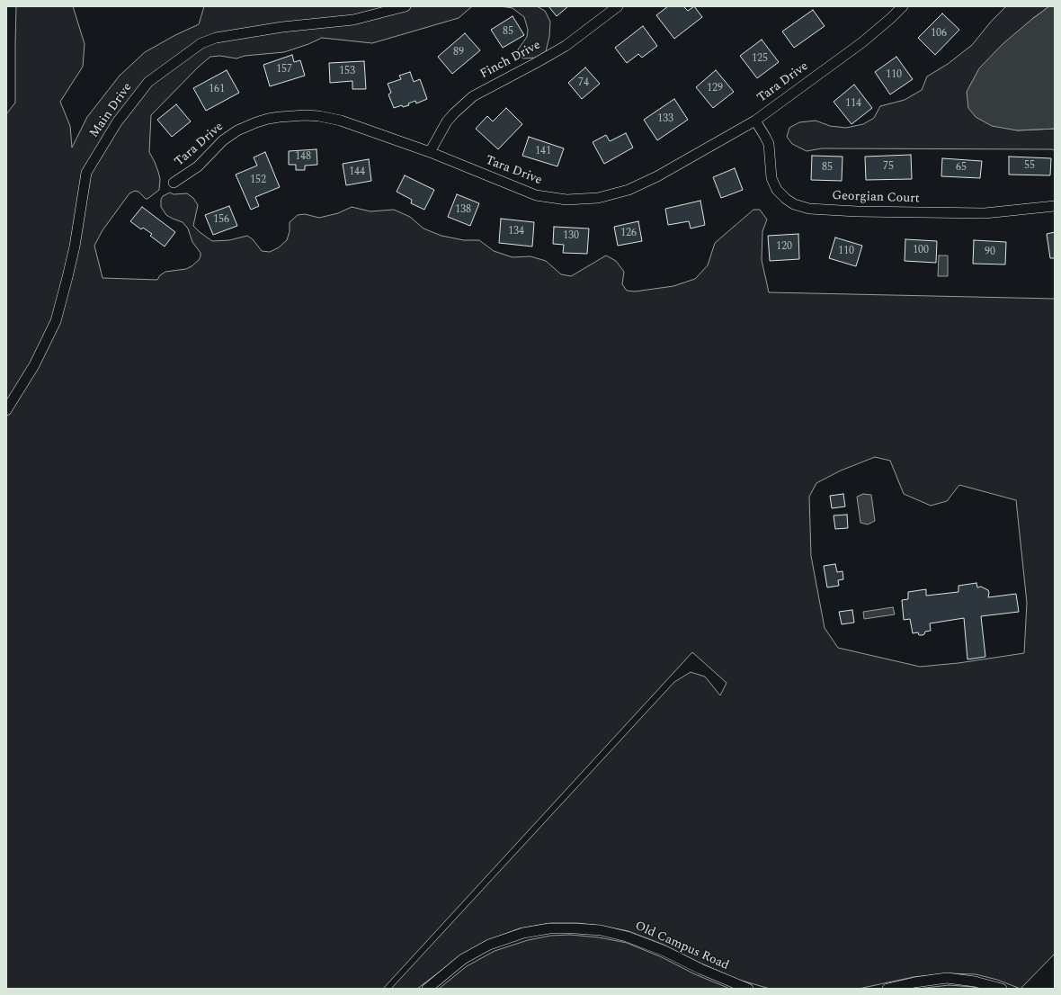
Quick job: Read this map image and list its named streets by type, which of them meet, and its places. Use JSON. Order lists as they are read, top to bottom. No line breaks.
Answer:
{"streets":{"street":["Finch Drive","Tara Drive","Main Drive","Georgian Court","Old Campus Road"]},"crossings":[["Finch Drive","Tara Drive"],["Tara Drive","Georgian Court"]],"house_numbers":["85","106","89","125","157","153","110","74","129","161","114","133","141","148","55","75","85","65","144","152","138","156","134","126","130","120","100","110","90"]}
